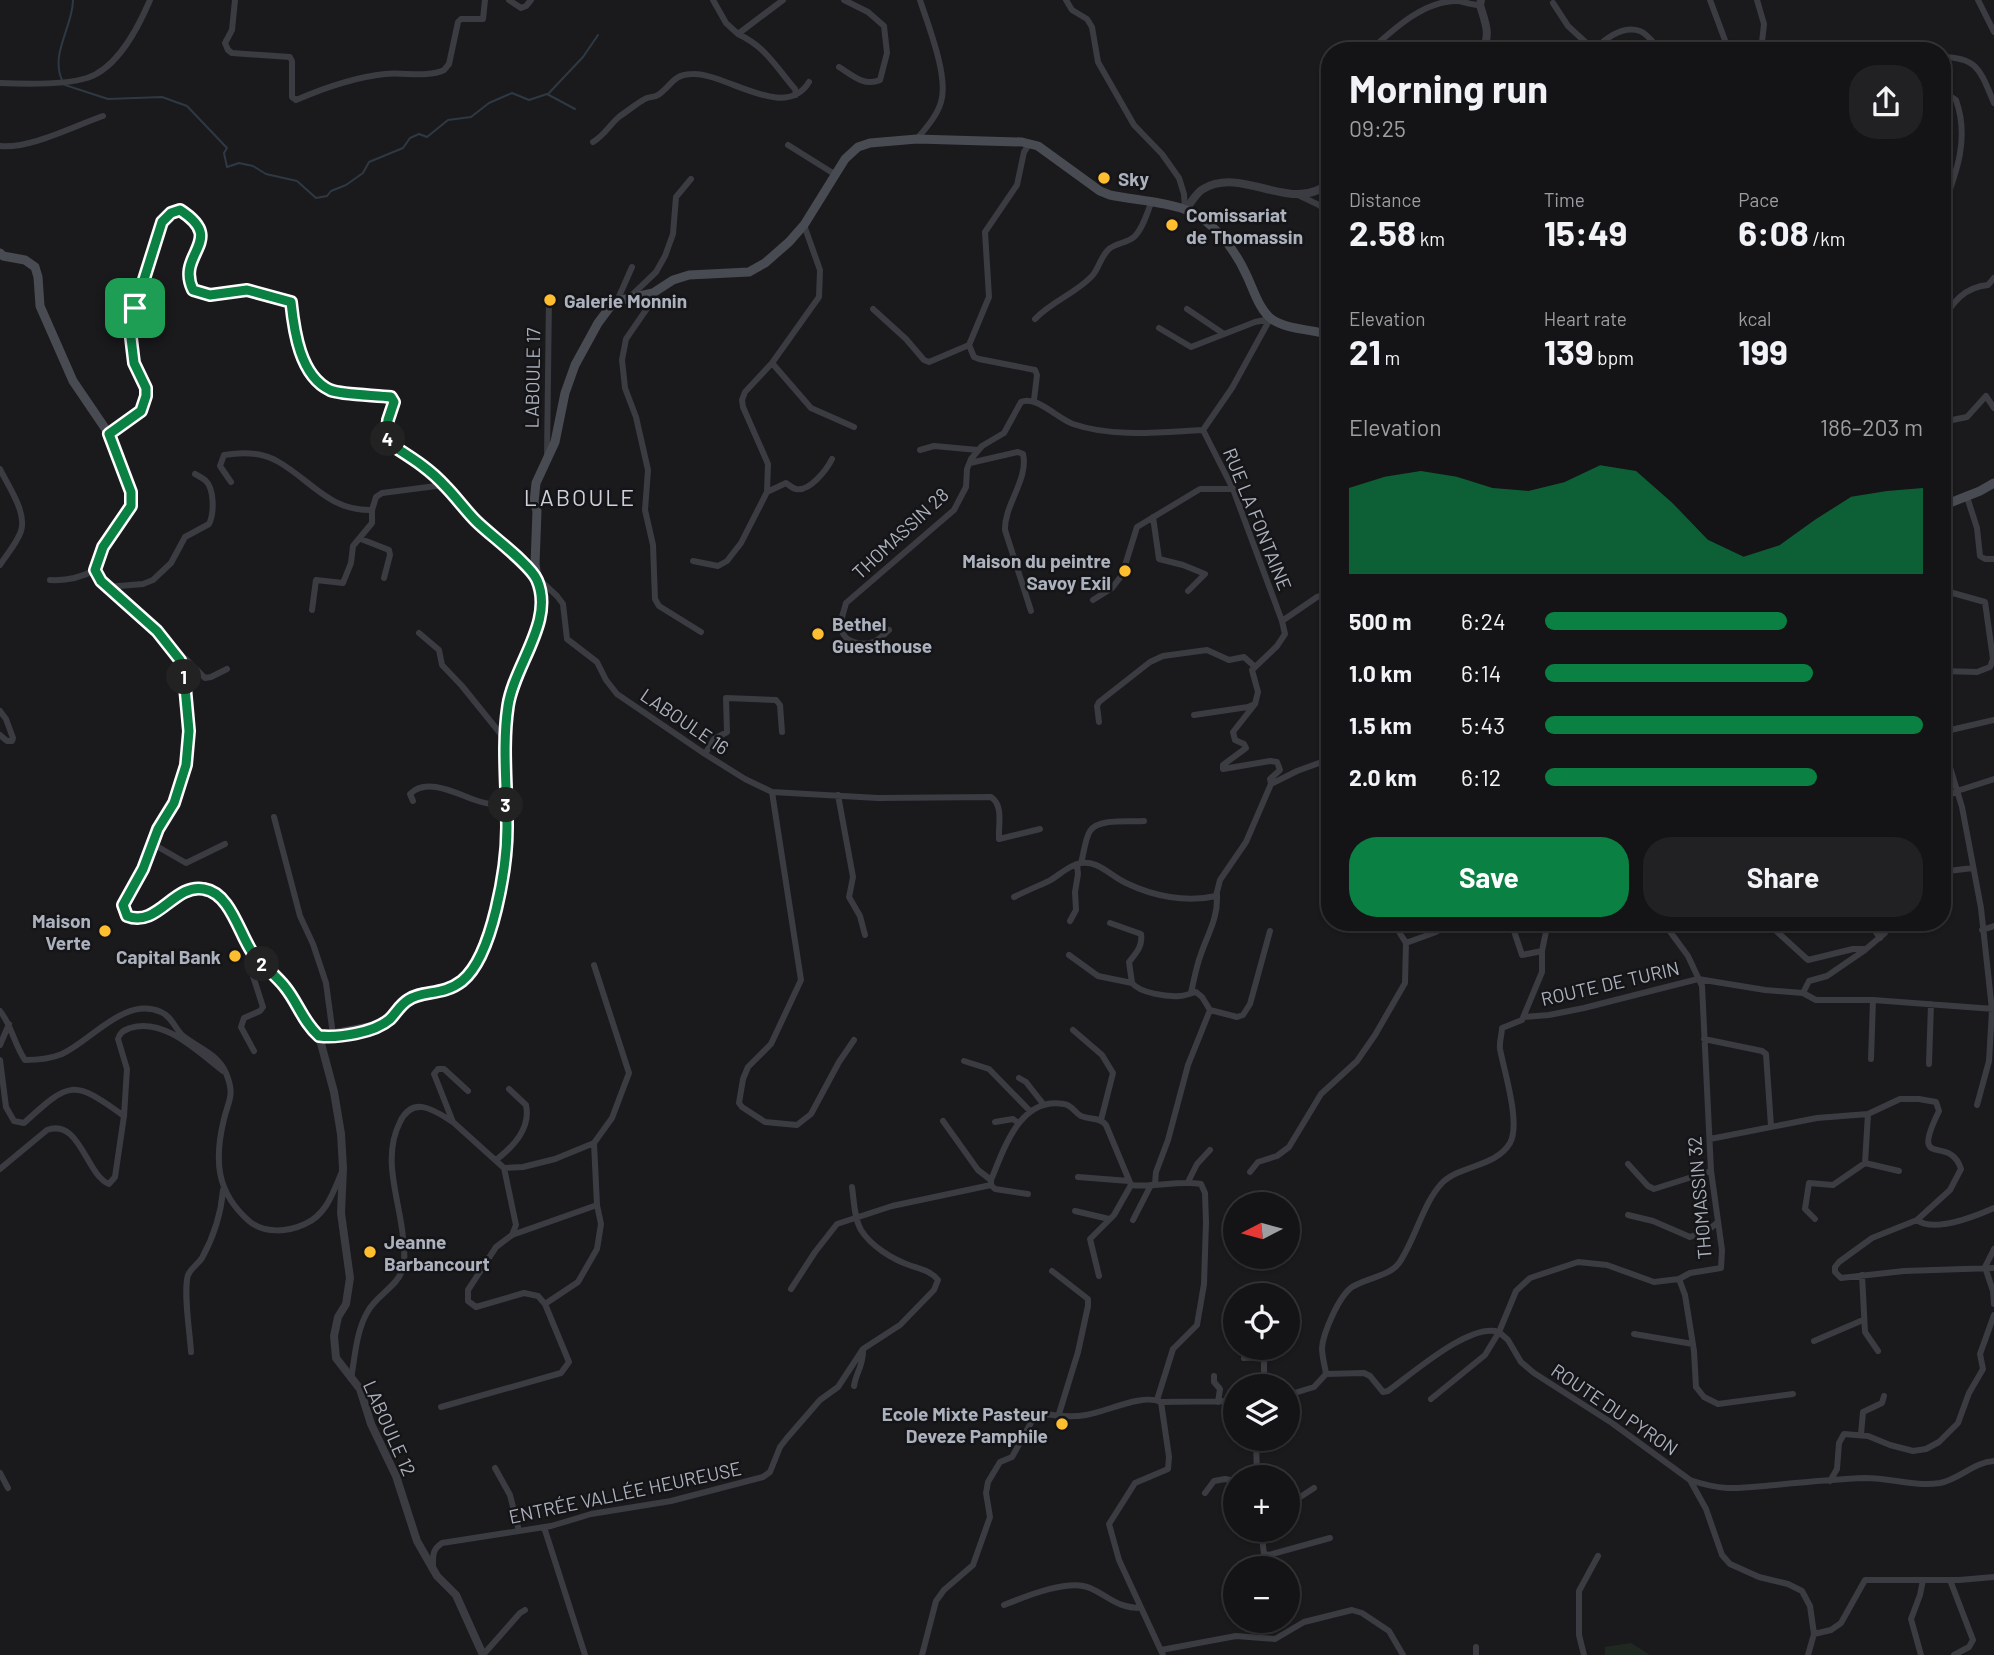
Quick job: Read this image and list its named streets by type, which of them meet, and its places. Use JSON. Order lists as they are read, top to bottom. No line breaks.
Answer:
{"streets":{"street":["LABOULE 17","RUE LA FONTAINE","THOMASSIN 28","LABOULE 16","ROUTE DE TURIN","THOMASSIN 32","ROUTE DU PYRON","LABOULE 12","ENTRÉE VALLÉE HEUREUSE"]},"crossings":[["ROUTE DE TURIN","THOMASSIN 32"],["LABOULE 12","ENTRÉE VALLÉE HEUREUSE"]],"districts":["LABOULE"],"places":["Sky","Comissariat de Thomassin","Galerie Monnin","Maison du peintre Savoy Exil","Bethel Guesthouse","Maison Verte","Capital Bank","Jeanne Barbancourt","Ecole Mixte Pasteur Deveze Pamphile"],"north":"left","page":{"heading":["Morning run","09:25"],"stats":[["Distance","2.58 km"],["Time","15:49"],["Pace","6:08 /km"],["Elevation","21 m"],["Heart rate","139 bpm"],["kcal","199"]],"chart":["Elevation","186–203 m"],"pins":["4","1","3","2"],"list":[{"name":"500 m","note":"6:24"},{"name":"1.0 km","note":"6:14"},{"name":"1.5 km","note":"5:43"},{"name":"2.0 km","note":"6:12"}],"buttons":["Save","Share"],"map_buttons":["+","−"]}}
